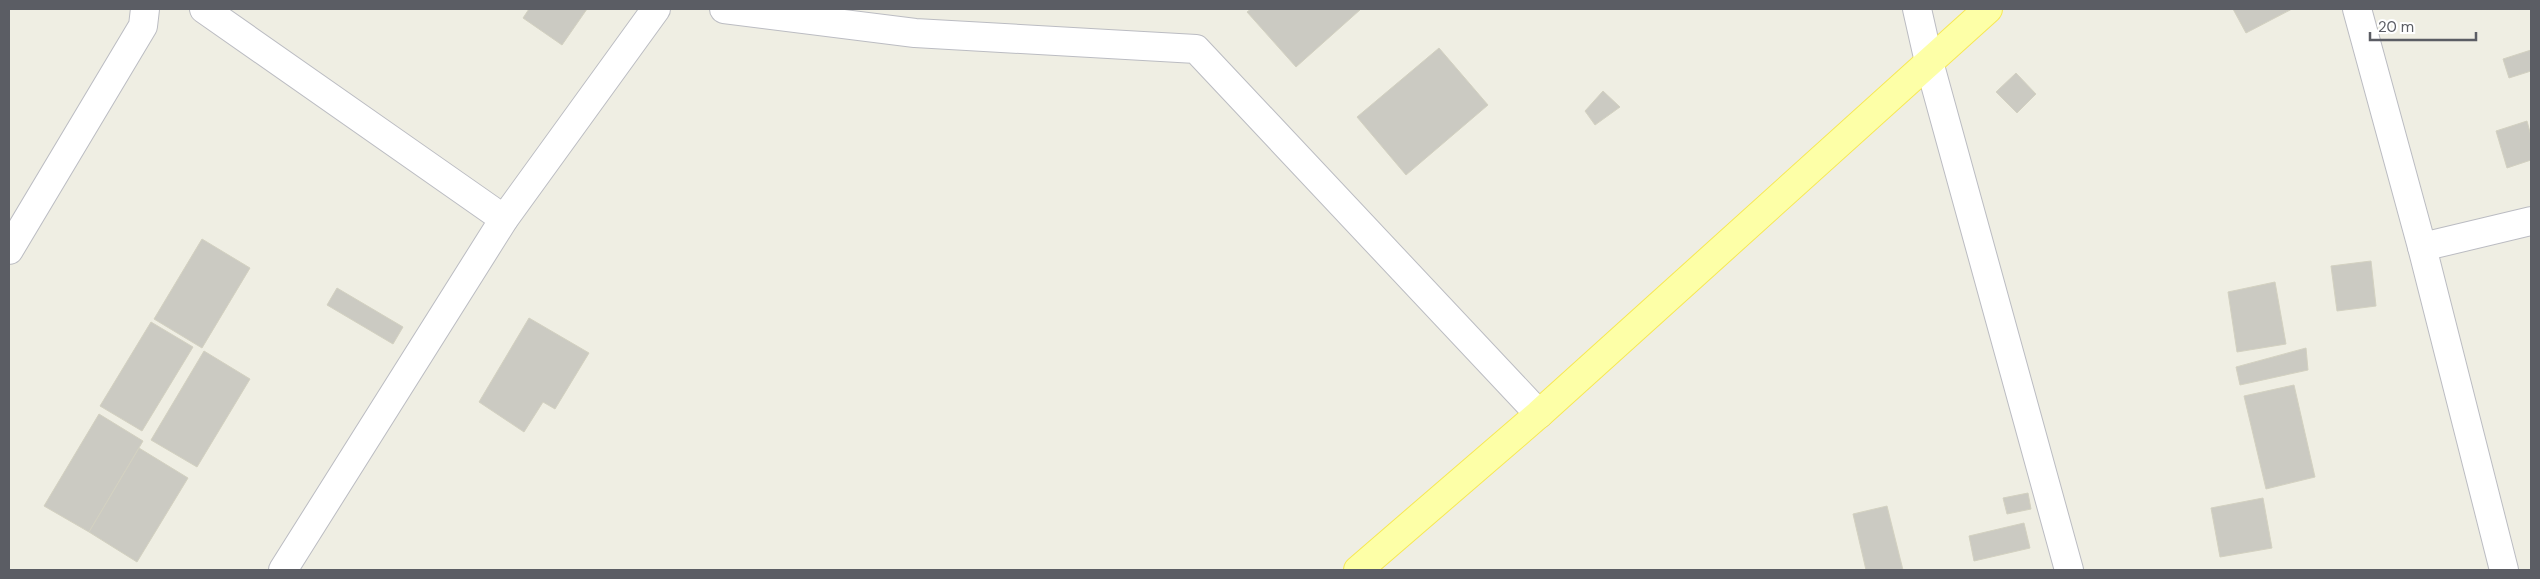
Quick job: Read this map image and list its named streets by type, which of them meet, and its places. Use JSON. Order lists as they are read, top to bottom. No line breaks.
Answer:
{"scale_bar":"20 m"}
